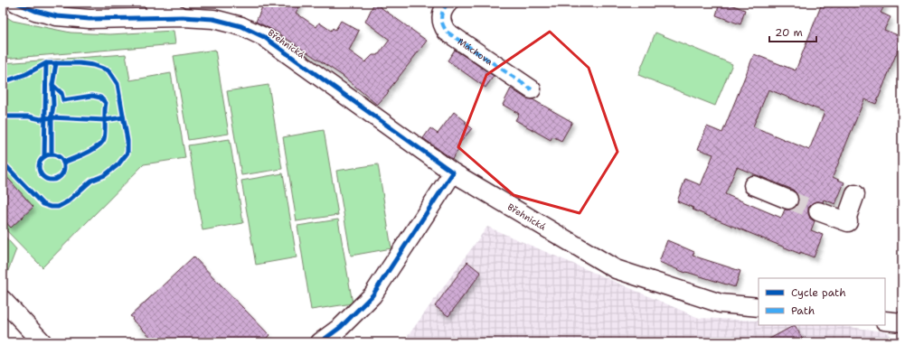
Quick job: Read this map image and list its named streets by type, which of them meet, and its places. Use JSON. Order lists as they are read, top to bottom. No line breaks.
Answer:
{"streets":{"street":["Břehnická","Máchova"]},"legend":["Cycle path","Path"],"scale_bar":"20 m"}
